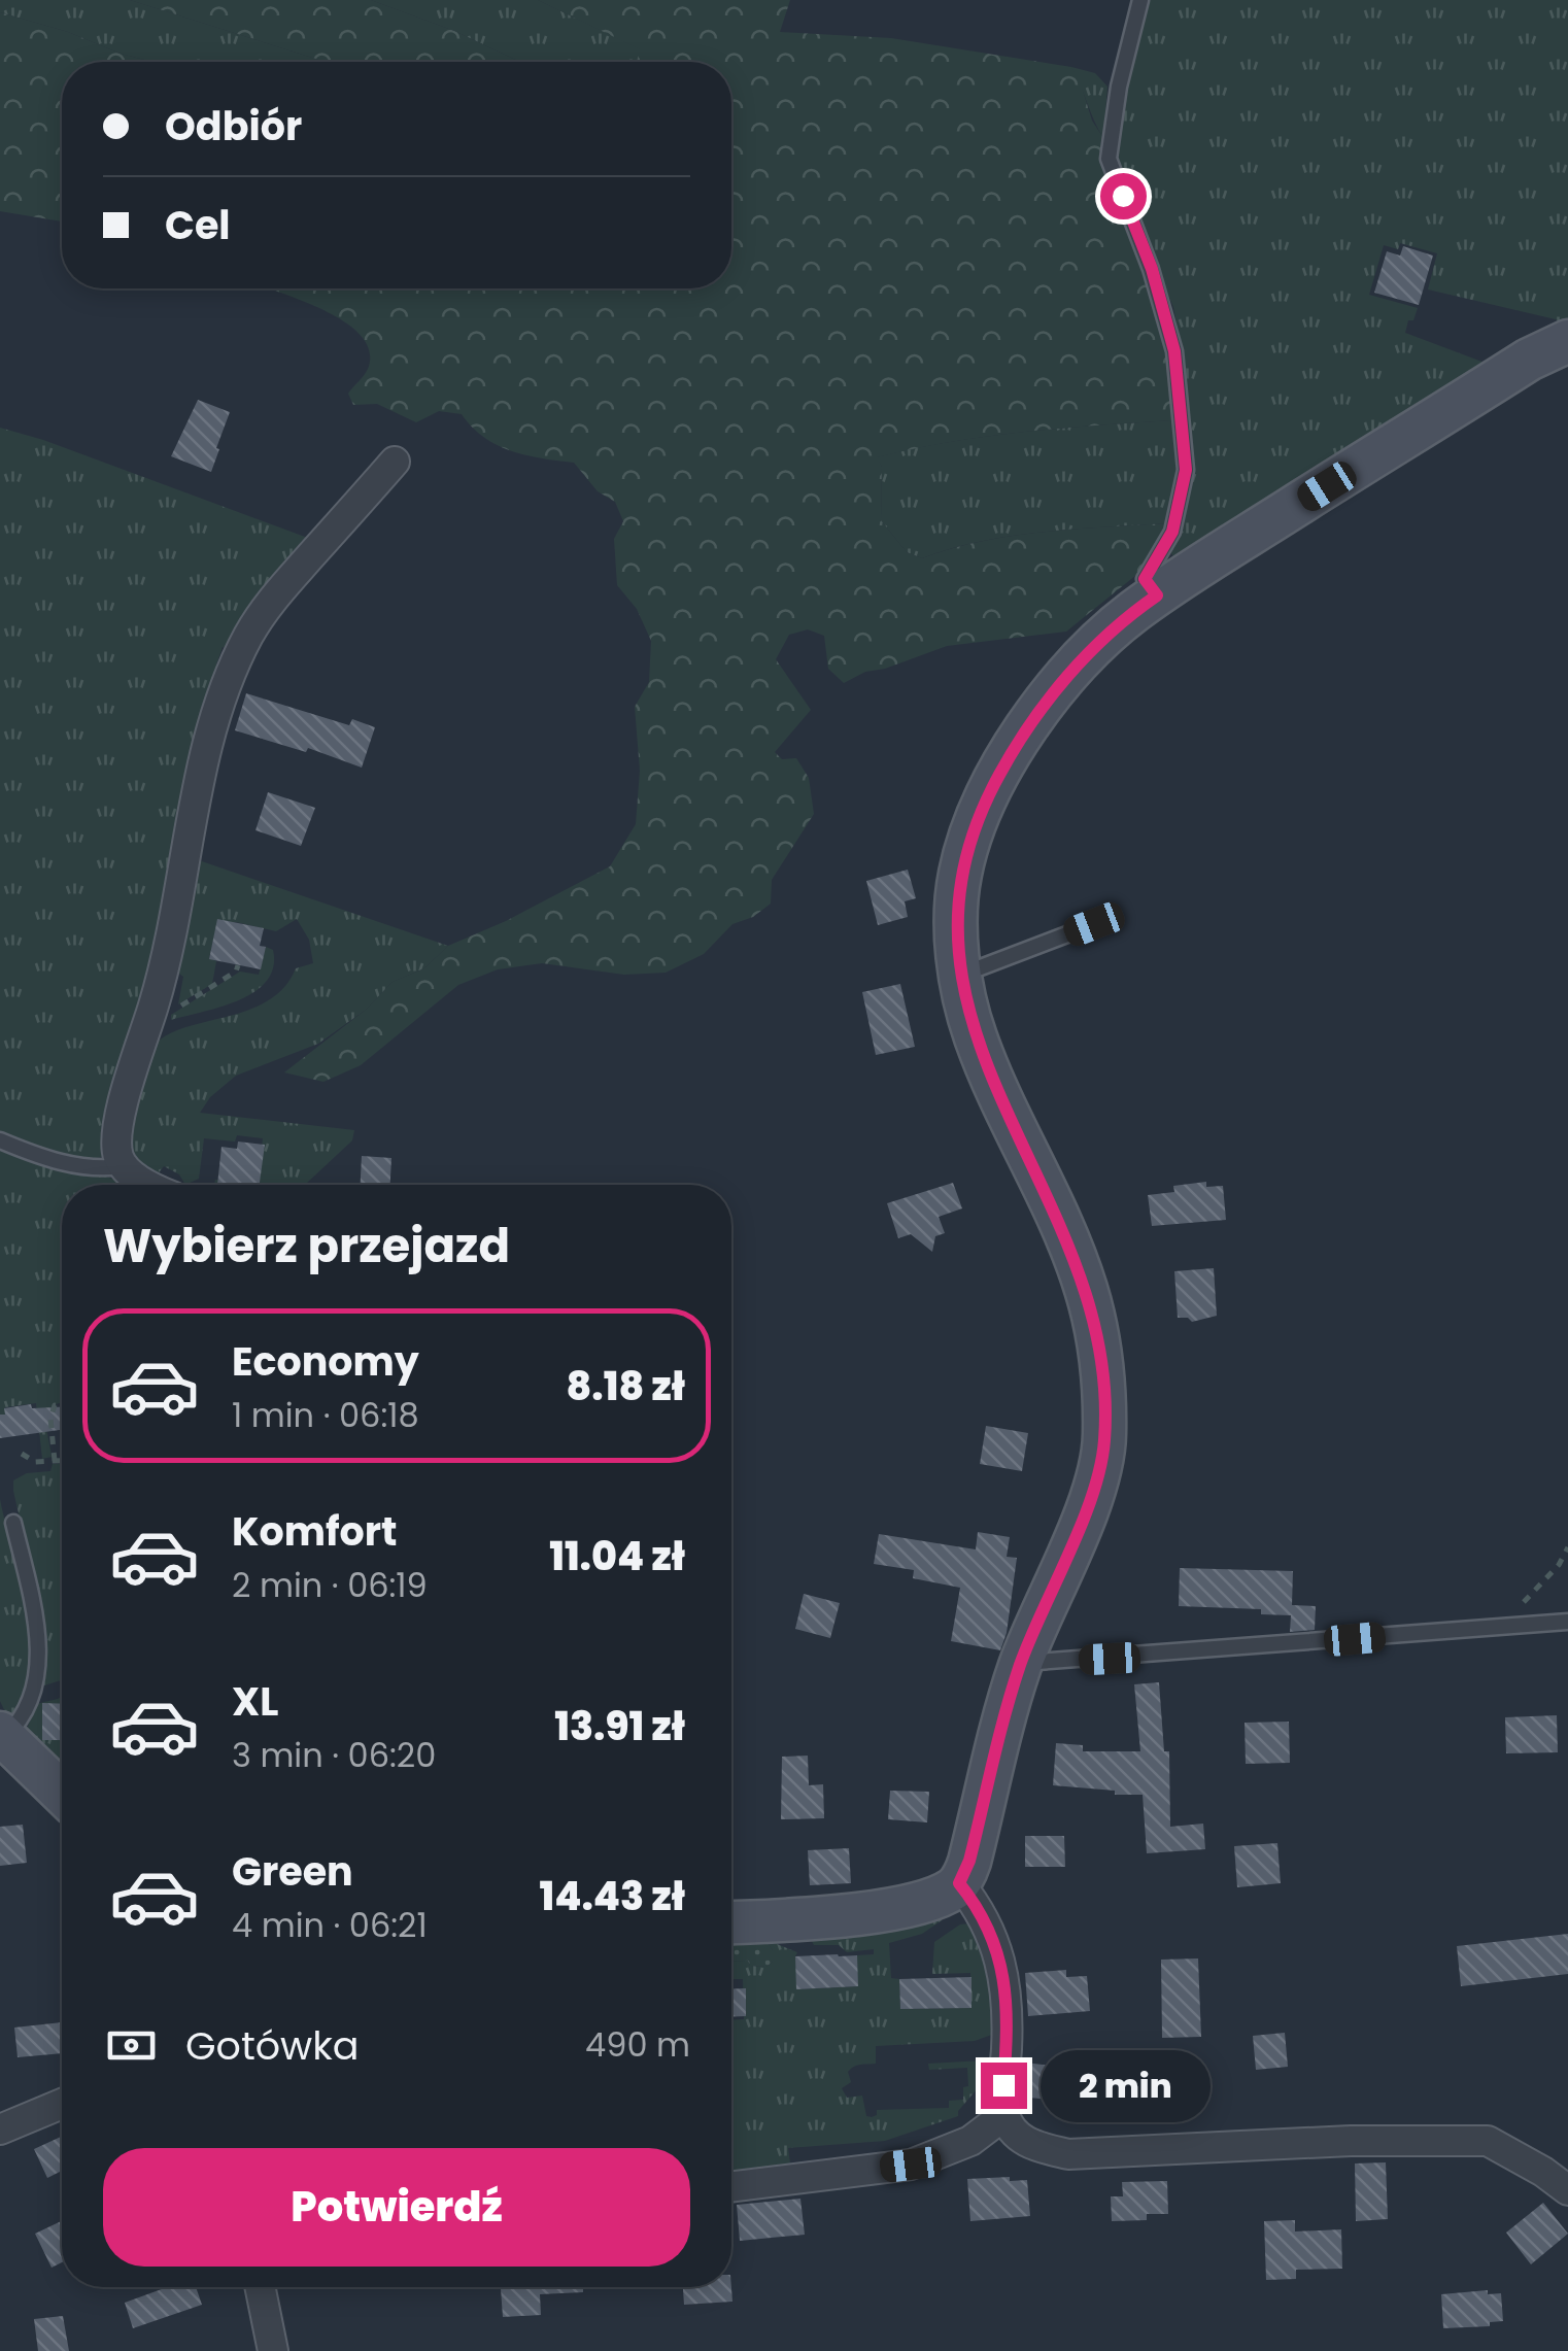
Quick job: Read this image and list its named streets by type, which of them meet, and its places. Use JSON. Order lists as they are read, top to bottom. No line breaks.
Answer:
{"page":{"banner":["Odbiór","Cel"],"heading":"Wybierz przejazd","list":[{"name":"Economy","note":"1 min · 06:18","value":"8.18 zł"},{"name":"Komfort","note":"2 min · 06:19","value":"11.04 zł"},{"name":"XL","note":"3 min · 06:20","value":"13.91 zł"},{"name":"Green","note":"4 min · 06:21","value":"14.43 zł"}],"pay":["Gotówka","490 m"],"bubble":"2 min","buttons":"Potwierdź"}}
